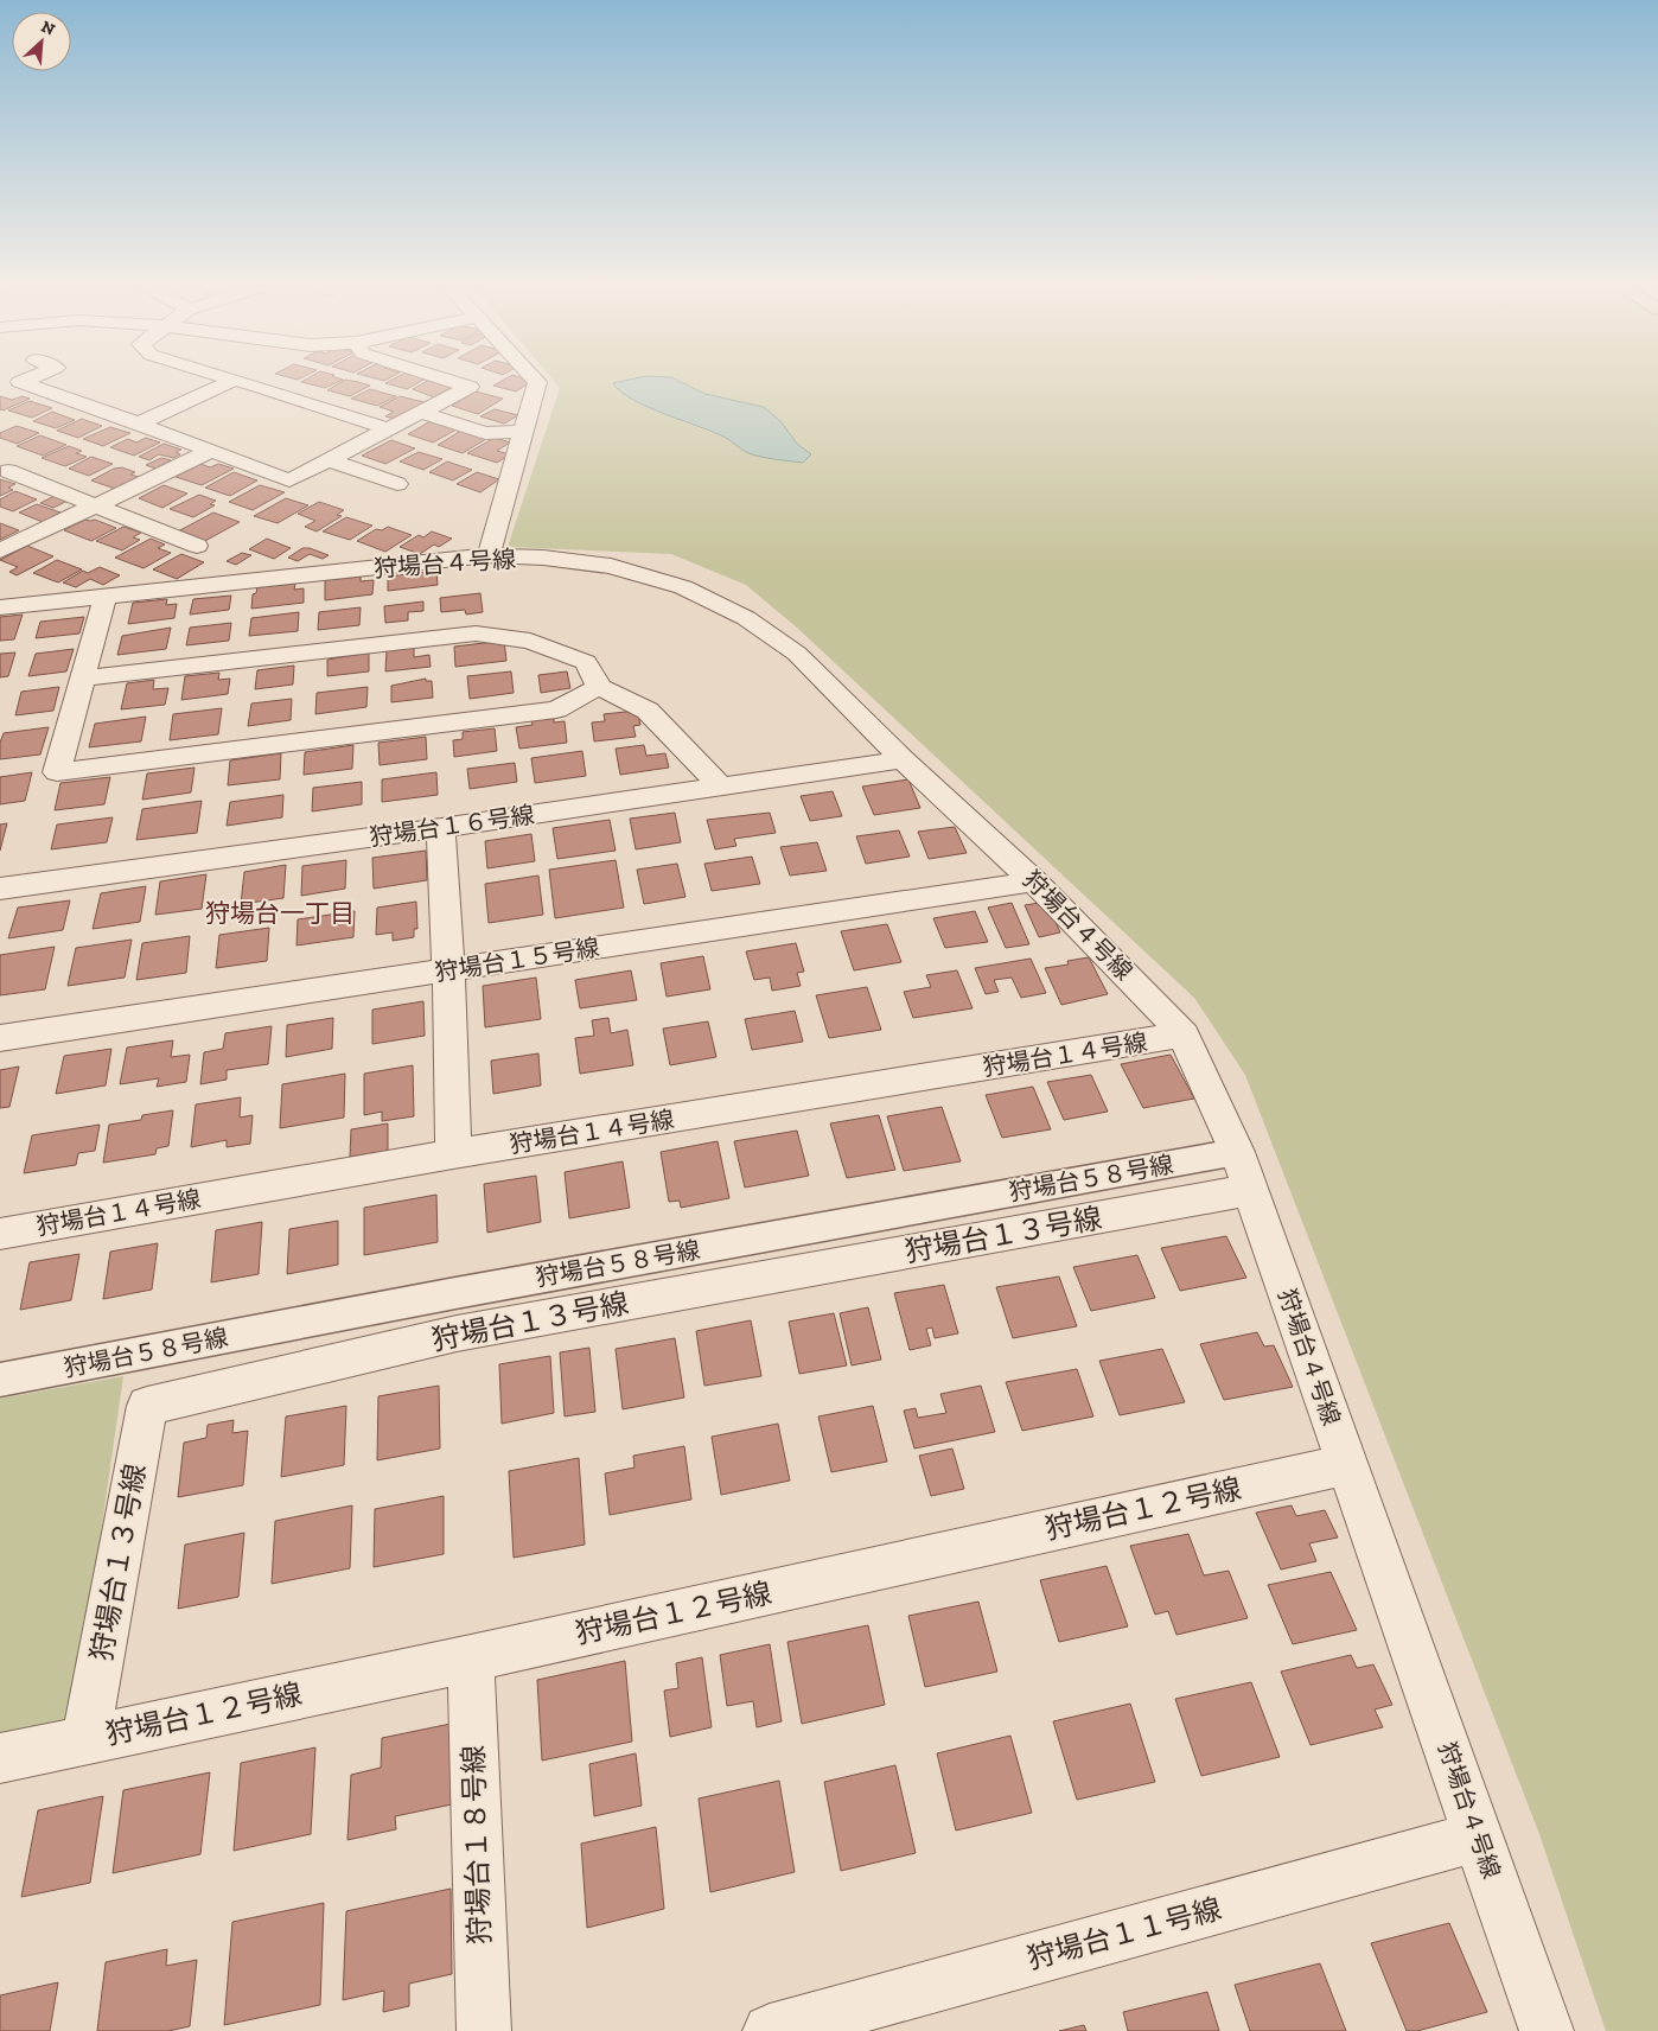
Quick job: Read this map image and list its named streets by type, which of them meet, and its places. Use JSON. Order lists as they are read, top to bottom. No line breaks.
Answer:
{"streets":{"street":["狩場台４号線","狩場台１６号線","狩場台１５号線","狩場台１４号線","狩場台５８号線","狩場台１３号線","狩場台１２号線","狩場台１８号線","狩場台１１号線"]},"crossings":[["狩場台４号線","狩場台１６号線"],["狩場台４号線","狩場台１５号線"],["狩場台４号線","狩場台１４号線"],["狩場台４号線","狩場台５８号線"],["狩場台４号線","狩場台１３号線"],["狩場台４号線","狩場台１２号線"],["狩場台４号線","狩場台１１号線"],["狩場台１３号線","狩場台１２号線"],["狩場台１２号線","狩場台１８号線"]],"districts":["狩場台一丁目"],"north":"top right"}
